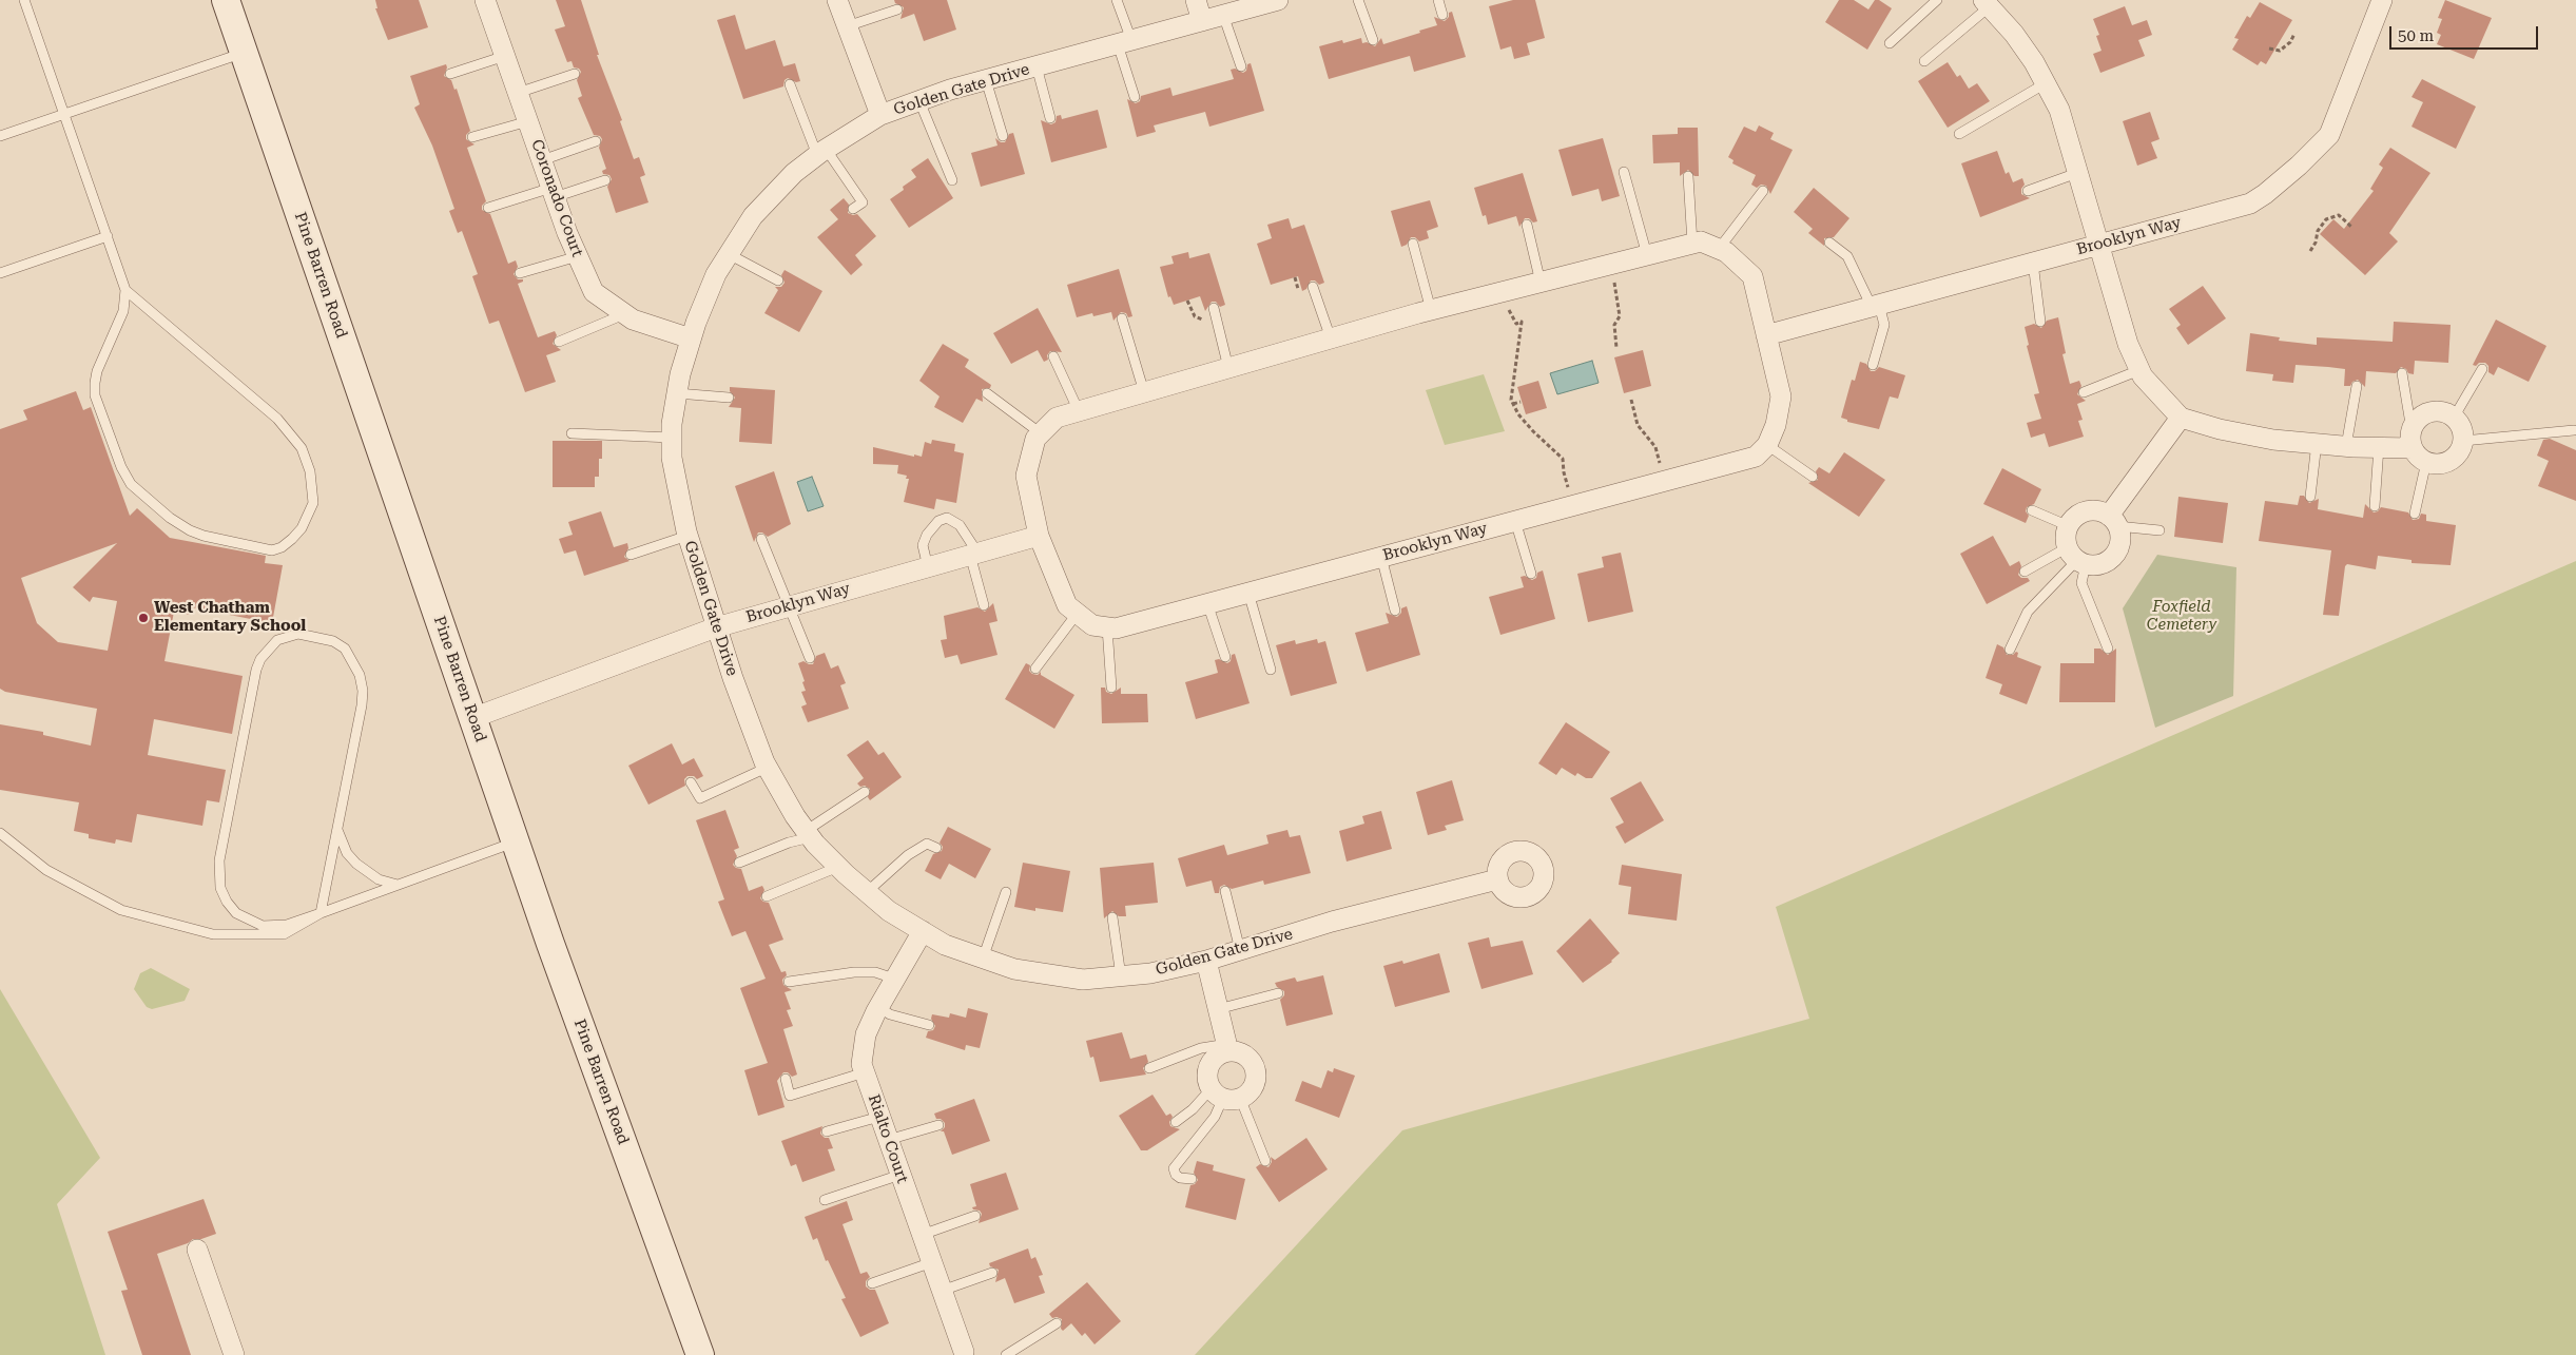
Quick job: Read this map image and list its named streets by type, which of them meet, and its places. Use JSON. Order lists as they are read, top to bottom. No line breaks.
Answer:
{"streets":{"main road":["Pine Barren Road"],"street":["Golden Gate Drive","Coronado Court","Brooklyn Way","Rialto Court"]},"crossings":[["Golden Gate Drive","Coronado Court"],["Golden Gate Drive","Brooklyn Way"],["Golden Gate Drive","Rialto Court"],["Brooklyn Way","Pine Barren Road"]],"parks":["Foxfield Cemetery"],"places":["West Chatham Elementary School"],"scale_bar":"50 m"}
